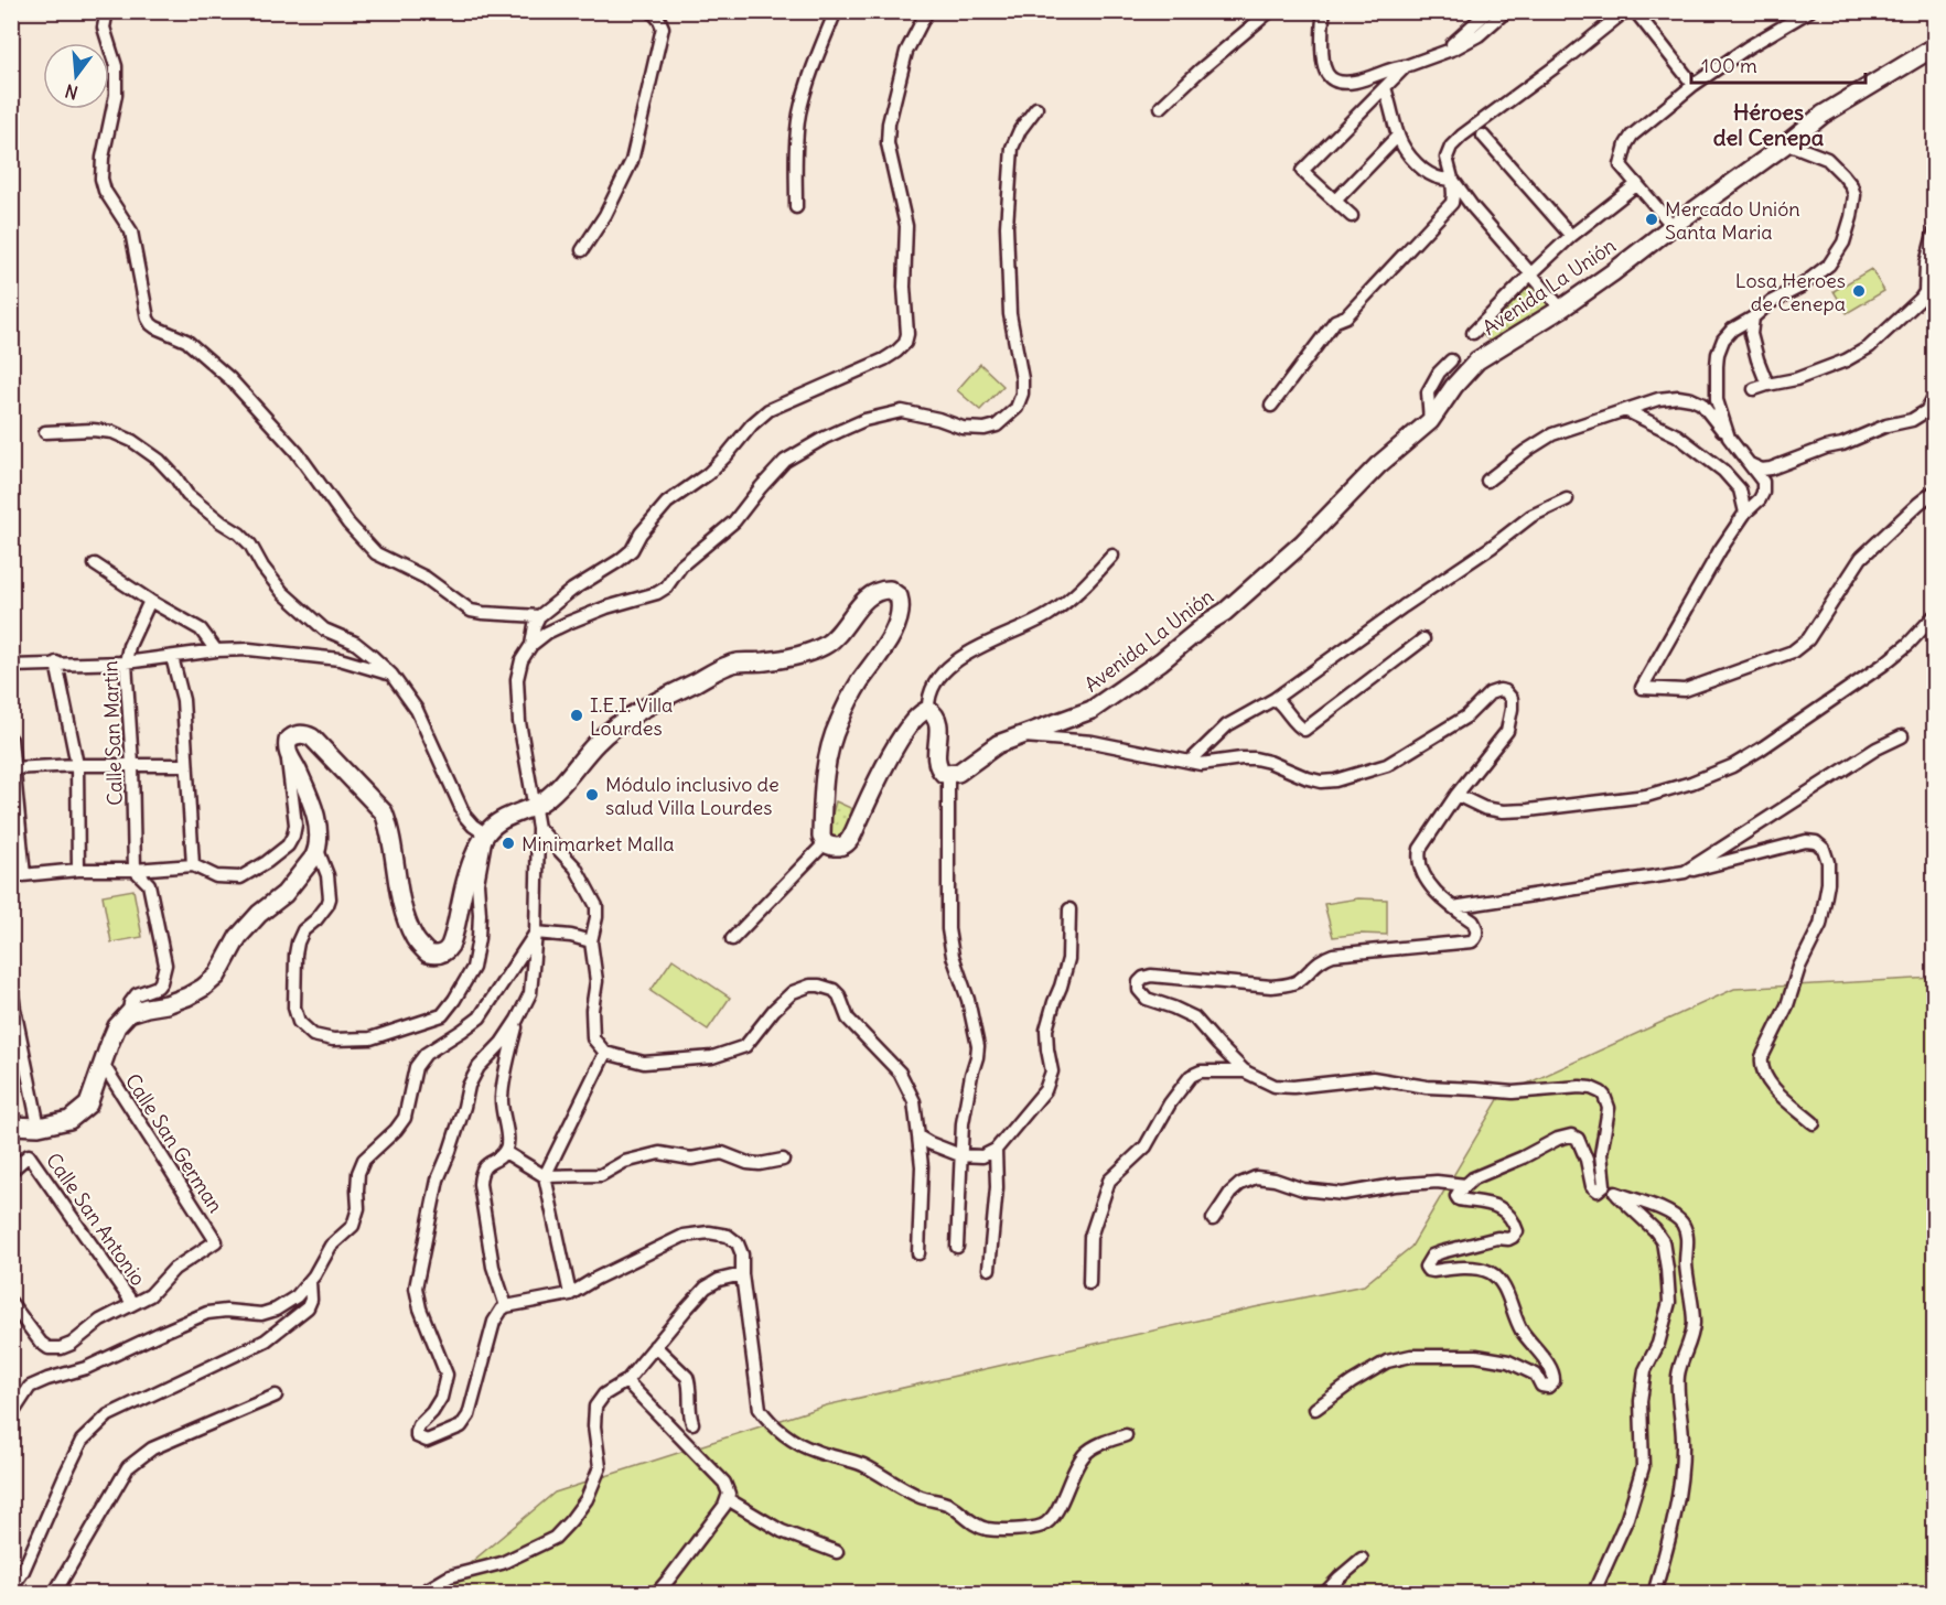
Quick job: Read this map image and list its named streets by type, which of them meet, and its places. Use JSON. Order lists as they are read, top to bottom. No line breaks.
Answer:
{"streets":{"main road":["Avenida La Unión"],"street":["Calle San Martin","Calle San German","Calle San Antonio"]},"crossings":[["Calle San German","Calle San Antonio"]],"districts":["Héroes del Cenepa"],"places":["Mercado Unión Santa Maria","Losa Heroes de Cenepa","I.E.I. Villa Lourdes","Módulo inclusivo de salud Villa Lourdes","Minimarket Malla"],"scale_bar":"100 m","north":"bottom"}
